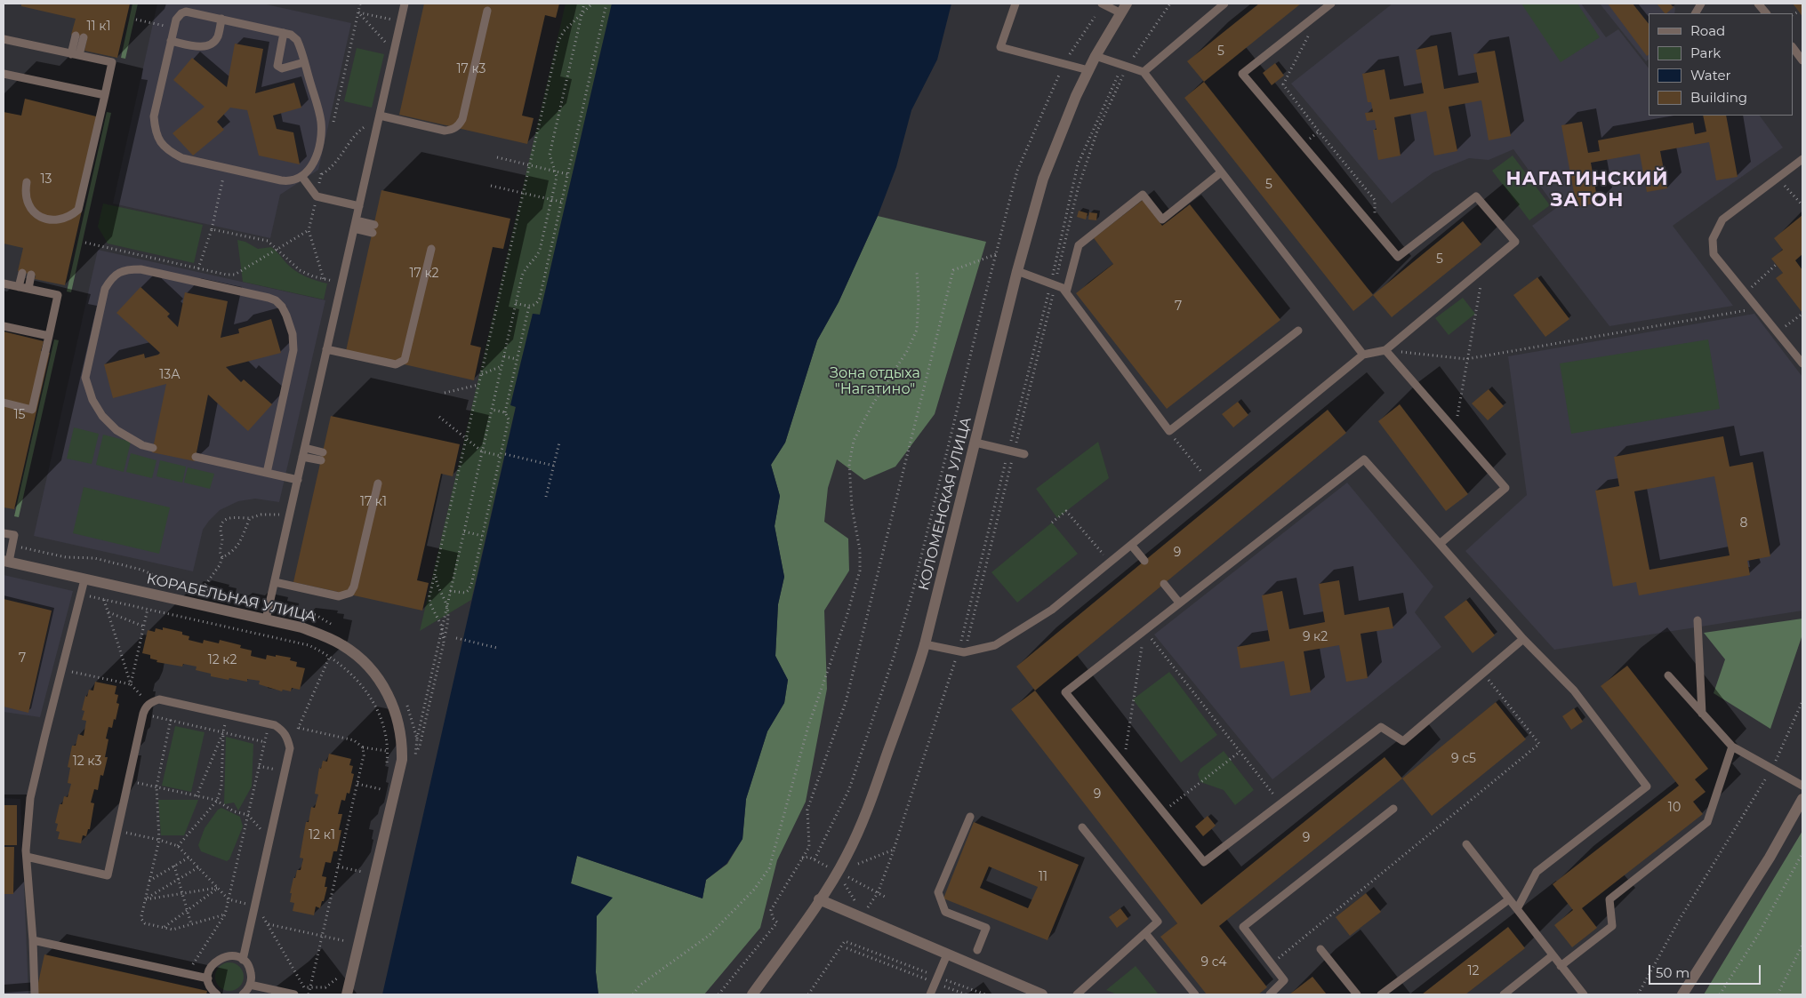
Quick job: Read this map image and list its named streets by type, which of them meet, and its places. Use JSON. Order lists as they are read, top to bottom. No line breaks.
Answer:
{"streets":{"street":["КОЛОМЕНСКАЯ УЛИЦА","КОРАБЕЛЬНАЯ УЛИЦА"]},"districts":["НАГАТИНСКИЙ ЗАТОН"],"parks":["Зона отдыха \"Нагатино\""],"house_numbers":["11 к1","5","17 к3","13","5","5","17 к2","7","13А","15","17 к1","8","9","9 к2","7","12 к2","9 с5","12 к3","9","10","12 к1","9","11","9 с4","12"],"legend":["Road","Park","Water","Building"],"scale_bar":"50 m"}
